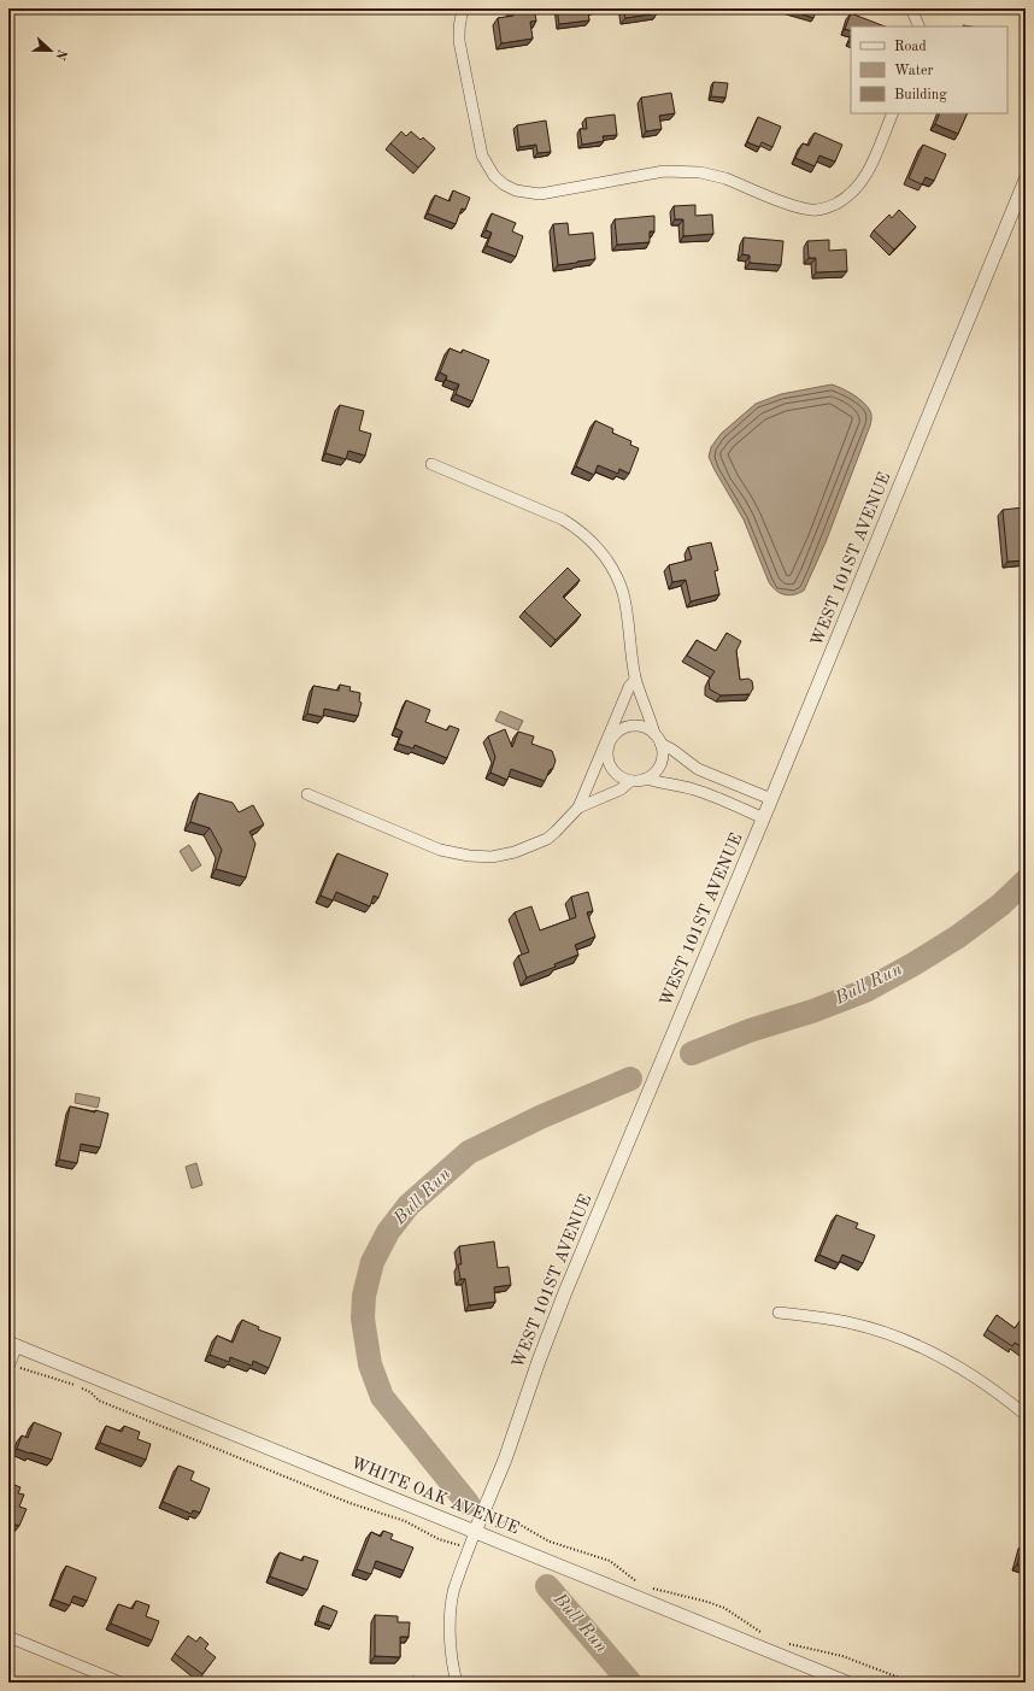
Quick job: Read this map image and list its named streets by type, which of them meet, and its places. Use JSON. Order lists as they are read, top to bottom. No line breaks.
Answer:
{"streets":{"street":["WEST 101ST AVENUE","WHITE OAK AVENUE"]},"crossings":[["WEST 101ST AVENUE","WHITE OAK AVENUE"]],"water":["Bull Run"],"legend":["Road","Water","Building"],"north":"right"}
